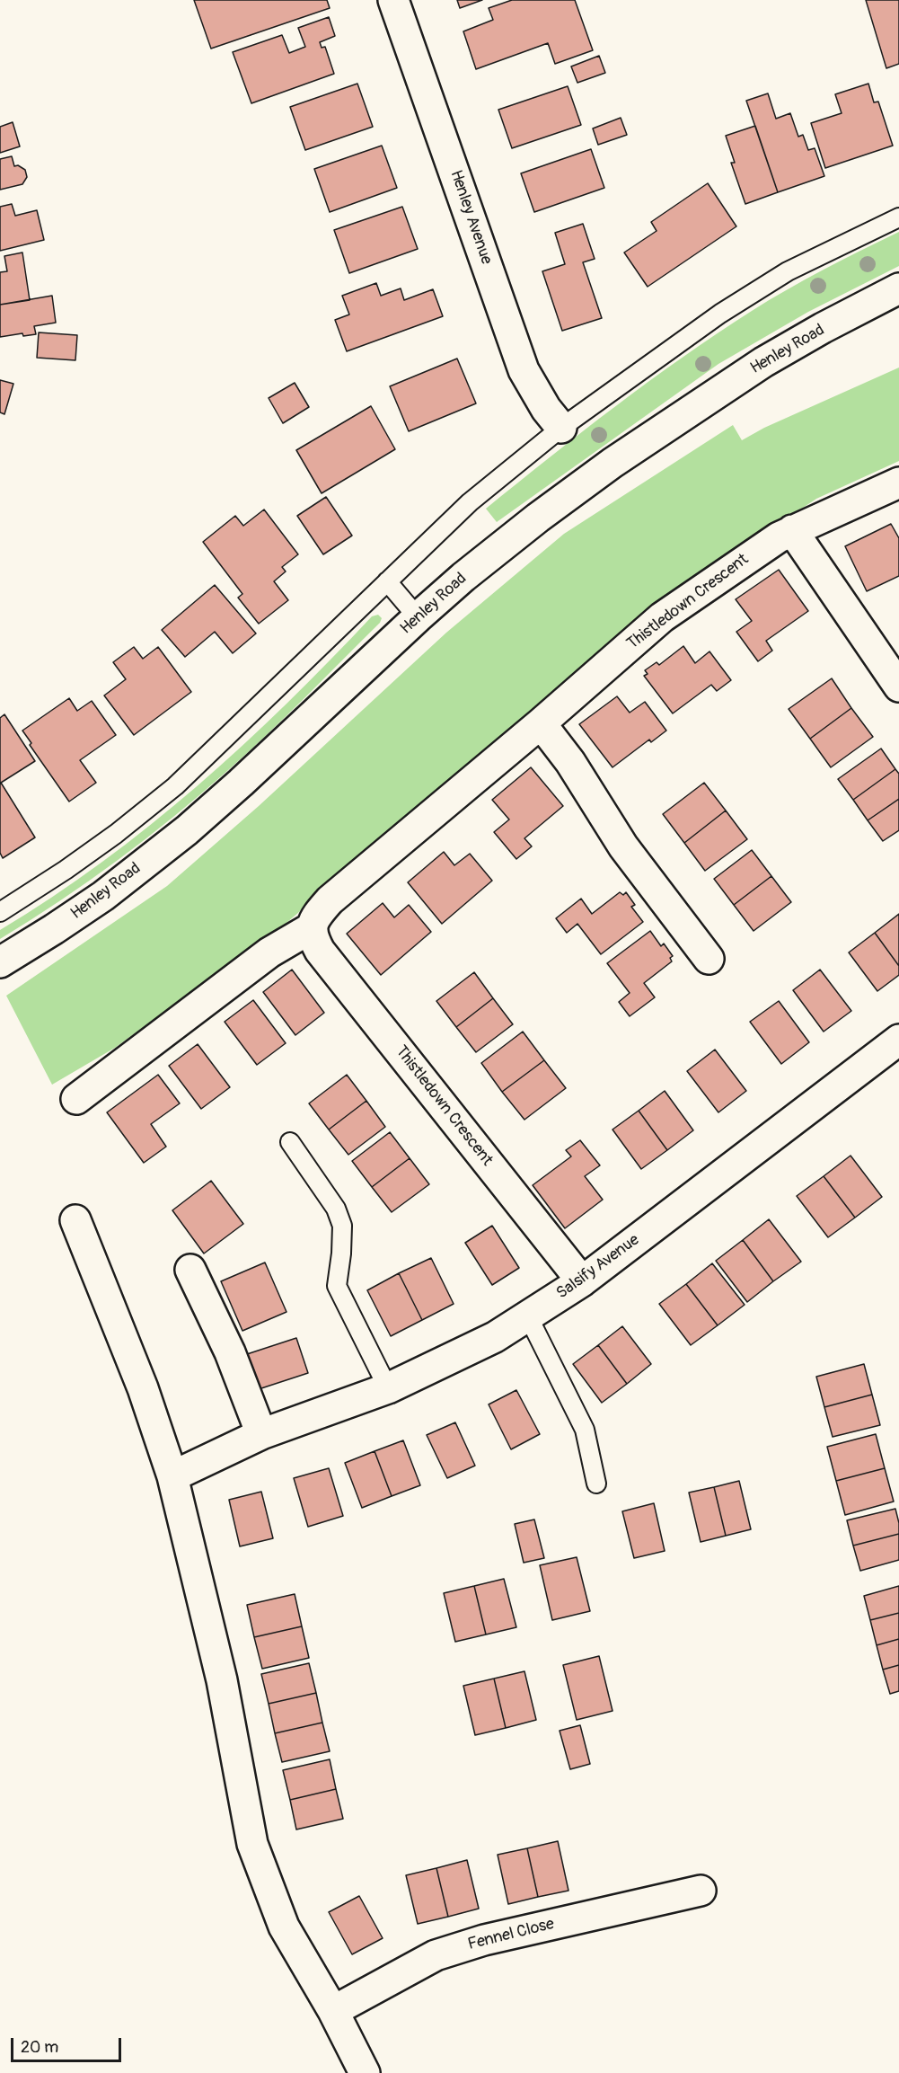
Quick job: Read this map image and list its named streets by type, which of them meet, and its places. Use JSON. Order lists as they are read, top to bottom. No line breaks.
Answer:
{"streets":{"street":["Henley Avenue","Henley Road","Thistledown Crescent","Salsify Avenue","Fennel Close"]},"crossings":[["Thistledown Crescent","Salsify Avenue"]],"scale_bar":"20 m"}
